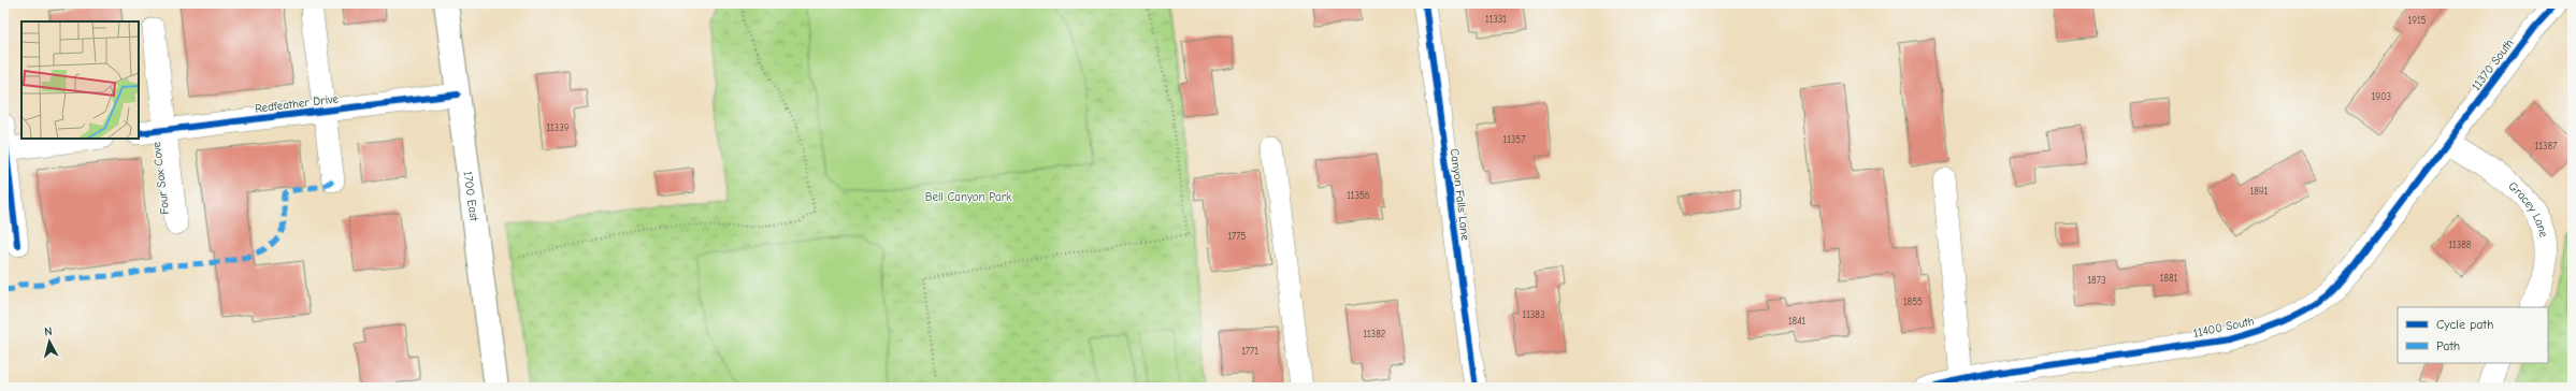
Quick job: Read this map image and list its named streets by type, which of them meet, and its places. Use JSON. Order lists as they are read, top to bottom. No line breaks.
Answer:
{"streets":{"main road":["1700 East"],"street":["11370 South","Redfeather Drive","Four Sox Cove","Canyon Falls Lane","Gracey Lane","11400 South"]},"crossings":[["11370 South","Gracey Lane"],["11370 South","11400 South"],["Redfeather Drive","Four Sox Cove"],["Redfeather Drive","1700 East"],["Gracey Lane","11400 South"]],"parks":["Bell Canyon Park"],"house_numbers":["11331","1915","1903","11339","11357","11387","1891","11356","1775","11388","1881","1873","1855","11383","1841","11382","1771"],"legend":["Cycle path","Path"],"north":"top"}
